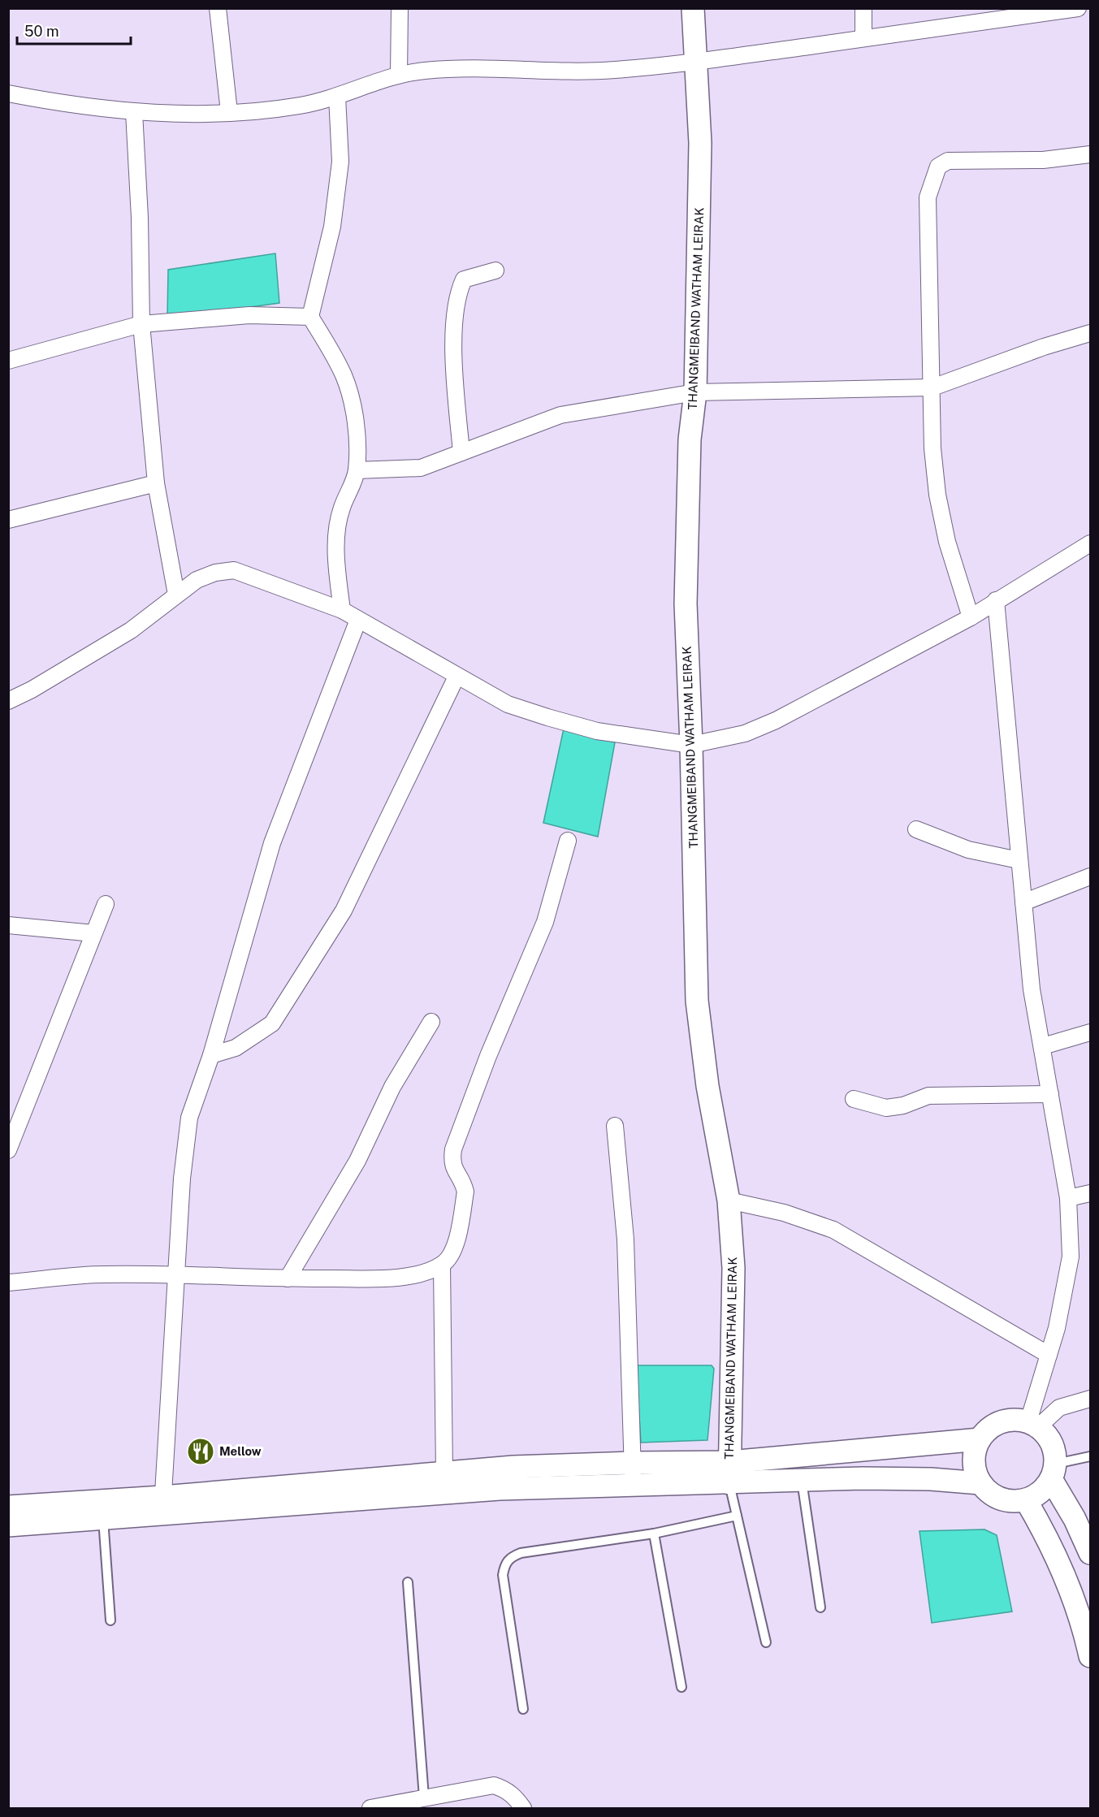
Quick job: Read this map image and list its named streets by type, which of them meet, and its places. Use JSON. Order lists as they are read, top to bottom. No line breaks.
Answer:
{"streets":{"main road":["THANGMEIBAND WATHAM LEIRAK"]},"places":{"restaurant":["Mellow"]},"scale_bar":"50 m"}
